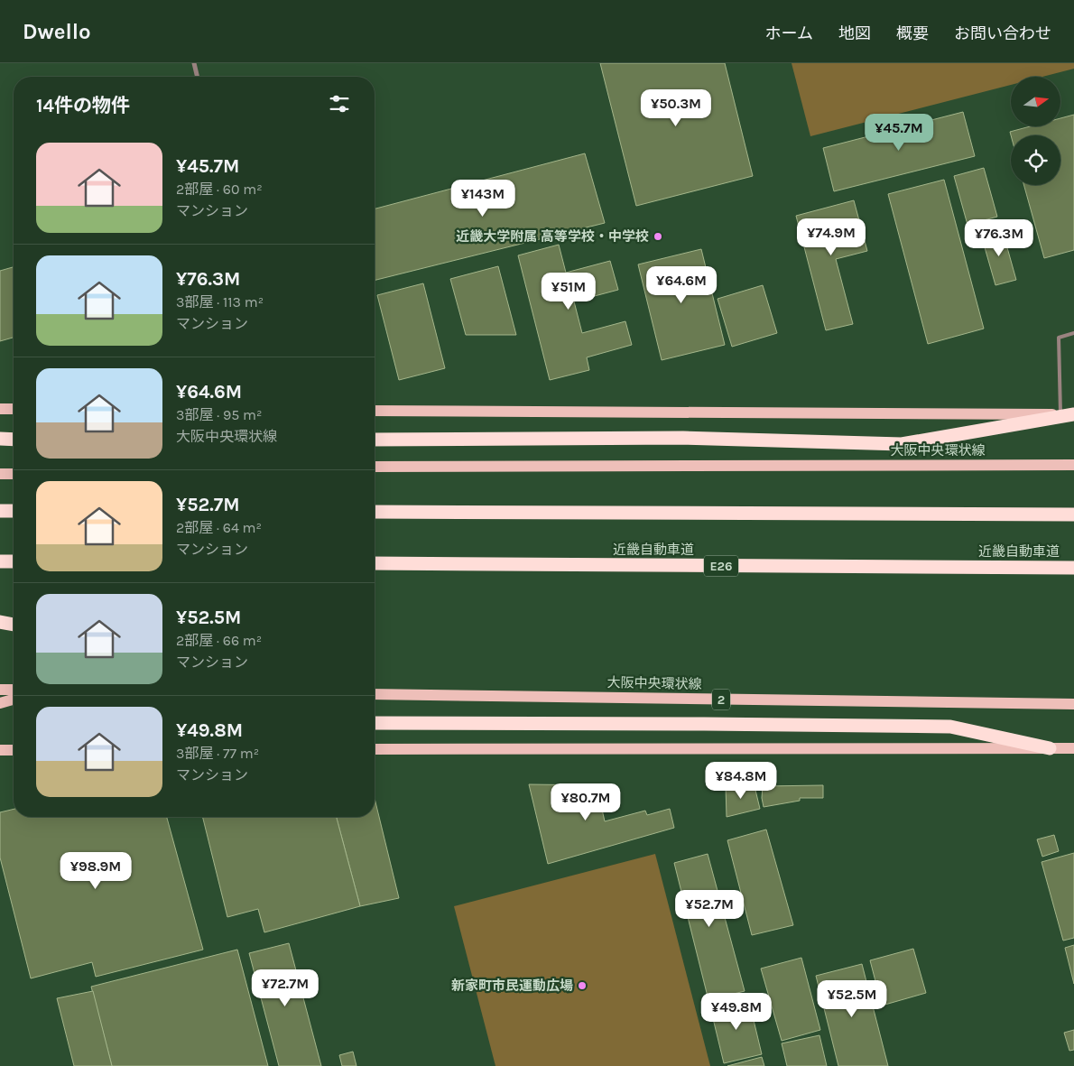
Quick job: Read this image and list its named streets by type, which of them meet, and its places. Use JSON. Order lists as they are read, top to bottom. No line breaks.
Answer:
{"streets":{"highway":["近畿自動車道","E26"],"main road":["大阪中央環状線","2"]},"places":["近畿大学附属 高等学校・中学校","新家町市民運動広場"],"north":"right","page":{"header":"Dwello","nav":["ホーム","地図","概要","お問い合わせ"],"heading":"14件の物件","price":["¥50.3M","¥45.7M","¥143M","¥74.9M","¥76.3M","¥64.6M","¥51M","¥84.8M","¥80.7M","¥98.9M","¥52.7M","¥72.7M","¥52.5M","¥49.8M"],"list":[{"name":"¥45.7M","note":"2部屋 · 60 m² · マンション"},{"name":"¥76.3M","note":"3部屋 · 113 m² · マンション"},{"name":"¥64.6M","note":"3部屋 · 95 m² · 大阪中央環状線"},{"name":"¥52.7M","note":"2部屋 · 64 m² · マンション"},{"name":"¥52.5M","note":"2部屋 · 66 m² · マンション"},{"name":"¥49.8M","note":"3部屋 · 77 m² · マンション"}]}}
